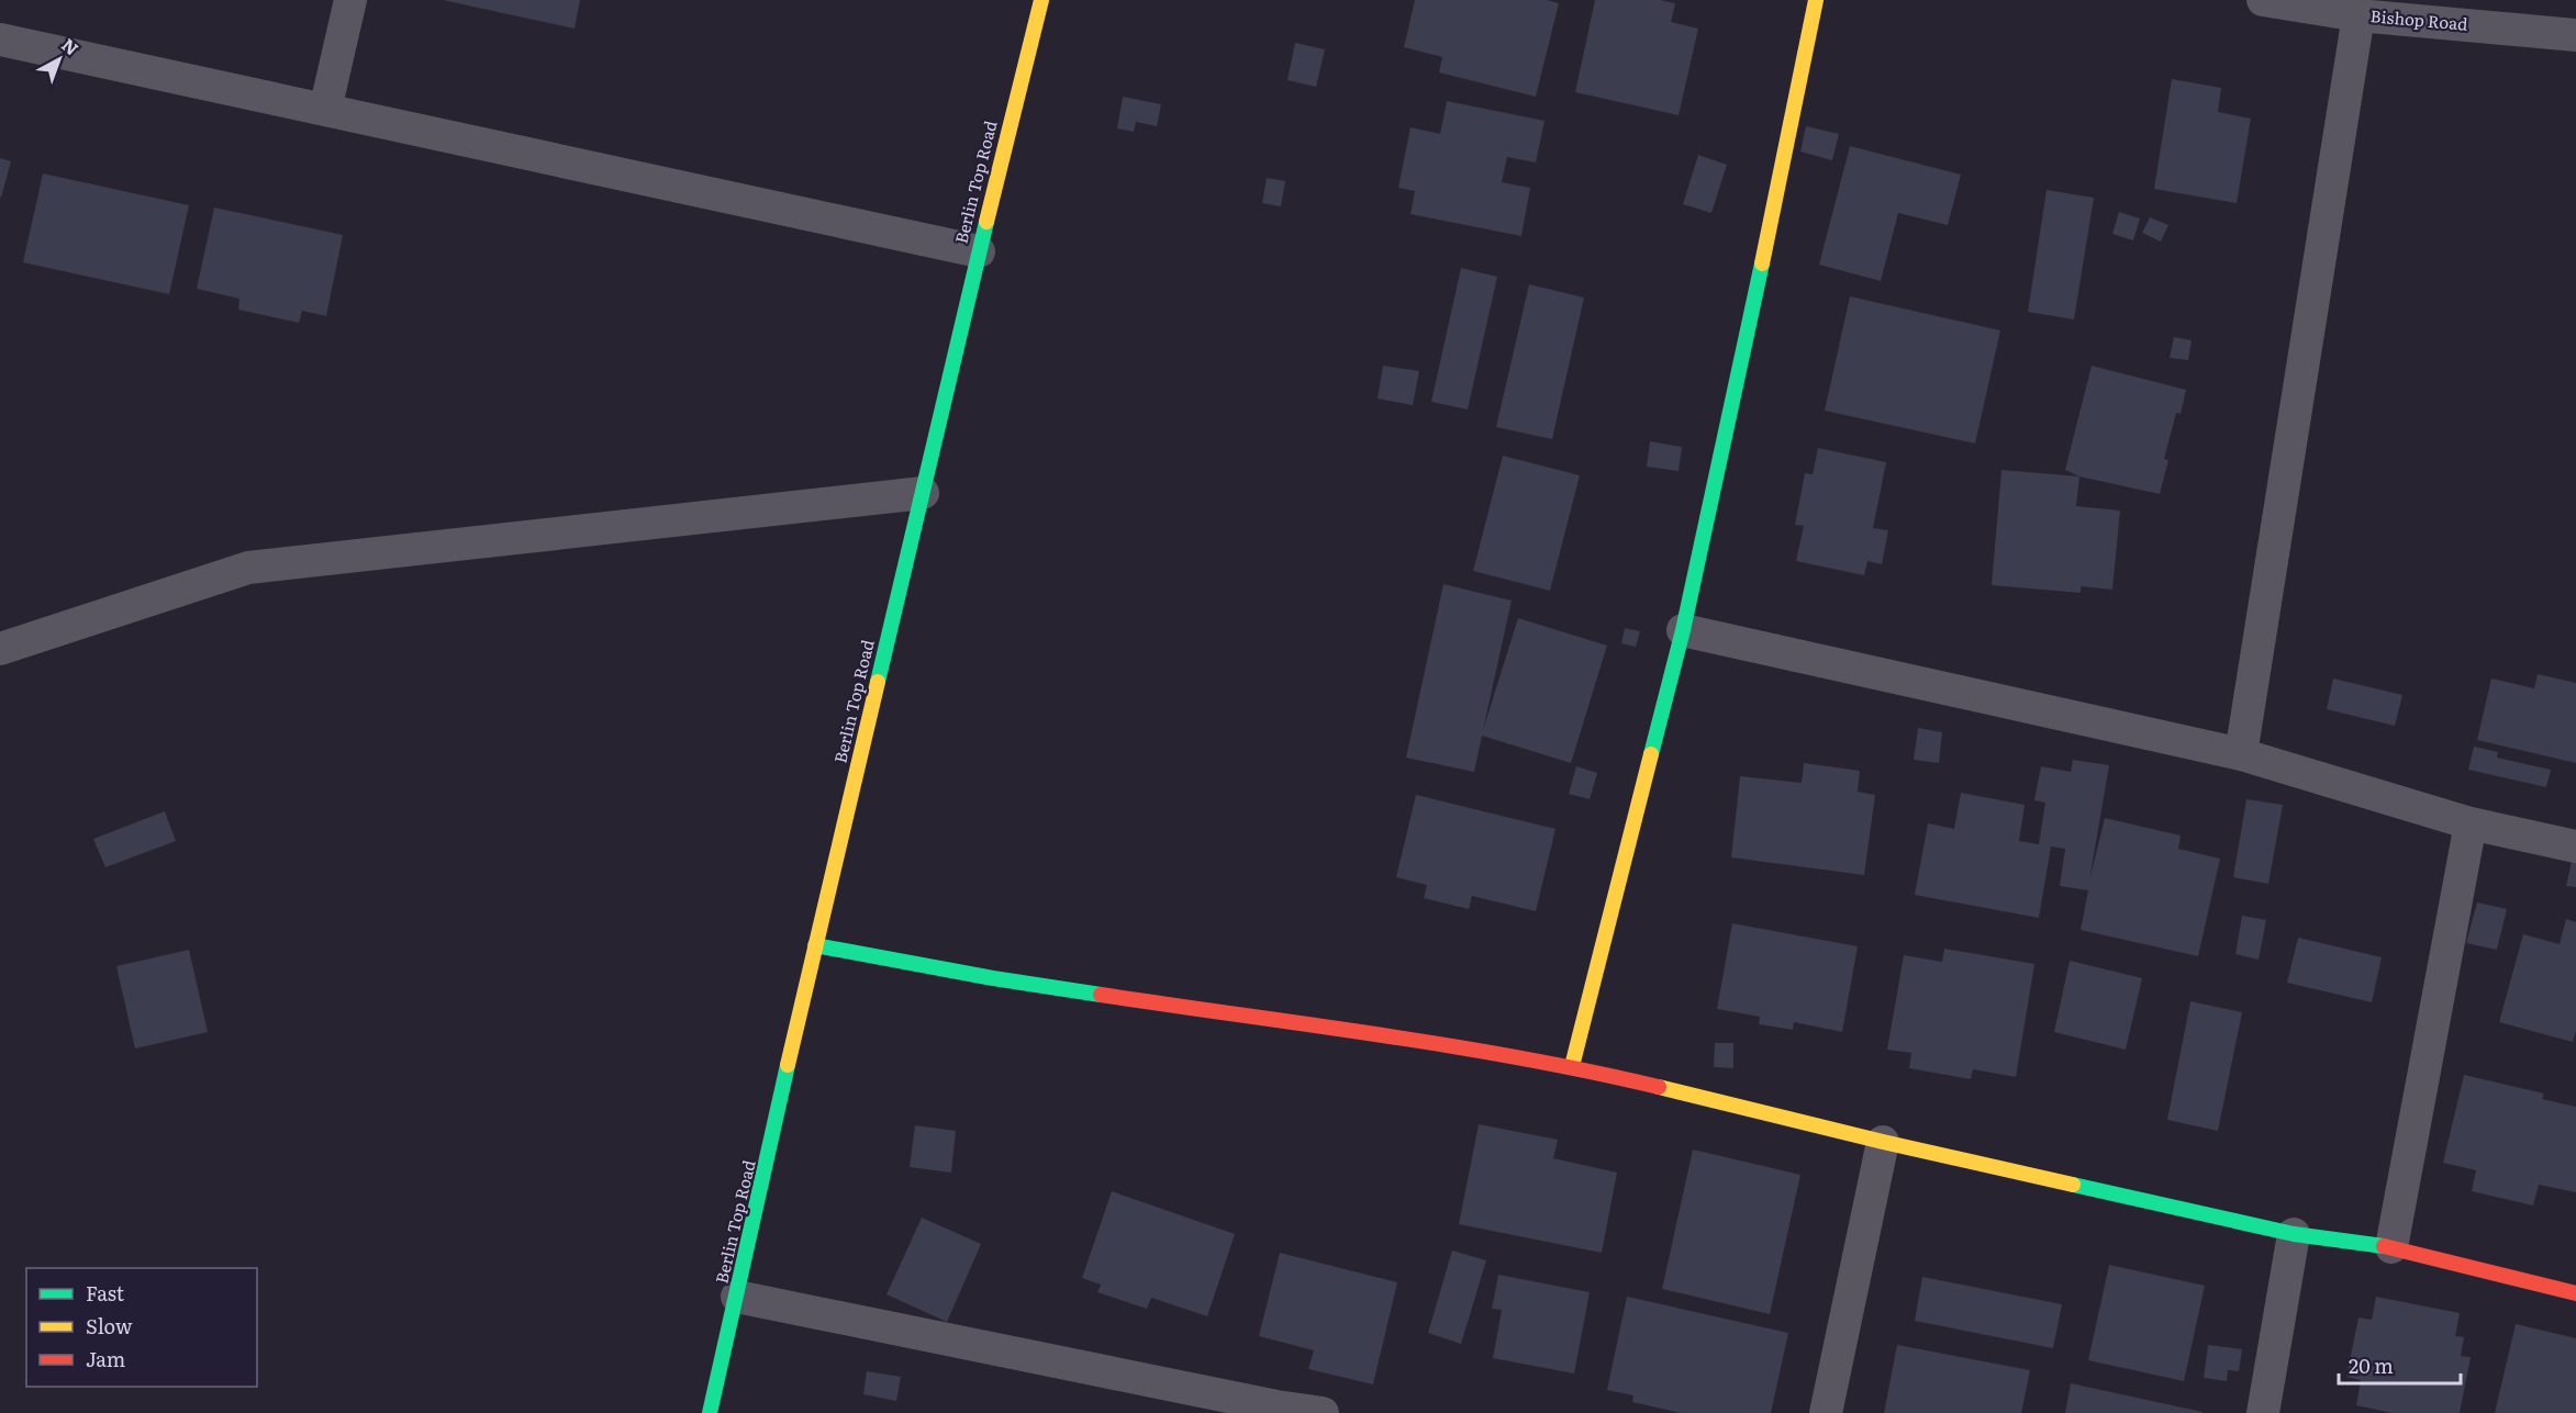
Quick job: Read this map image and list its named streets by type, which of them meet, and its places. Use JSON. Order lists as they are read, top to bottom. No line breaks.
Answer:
{"streets":{"street":["Bishop Road","Berlin Top Road"]},"legend":["Fast","Slow","Jam"],"scale_bar":"20 m","north":"top right"}
